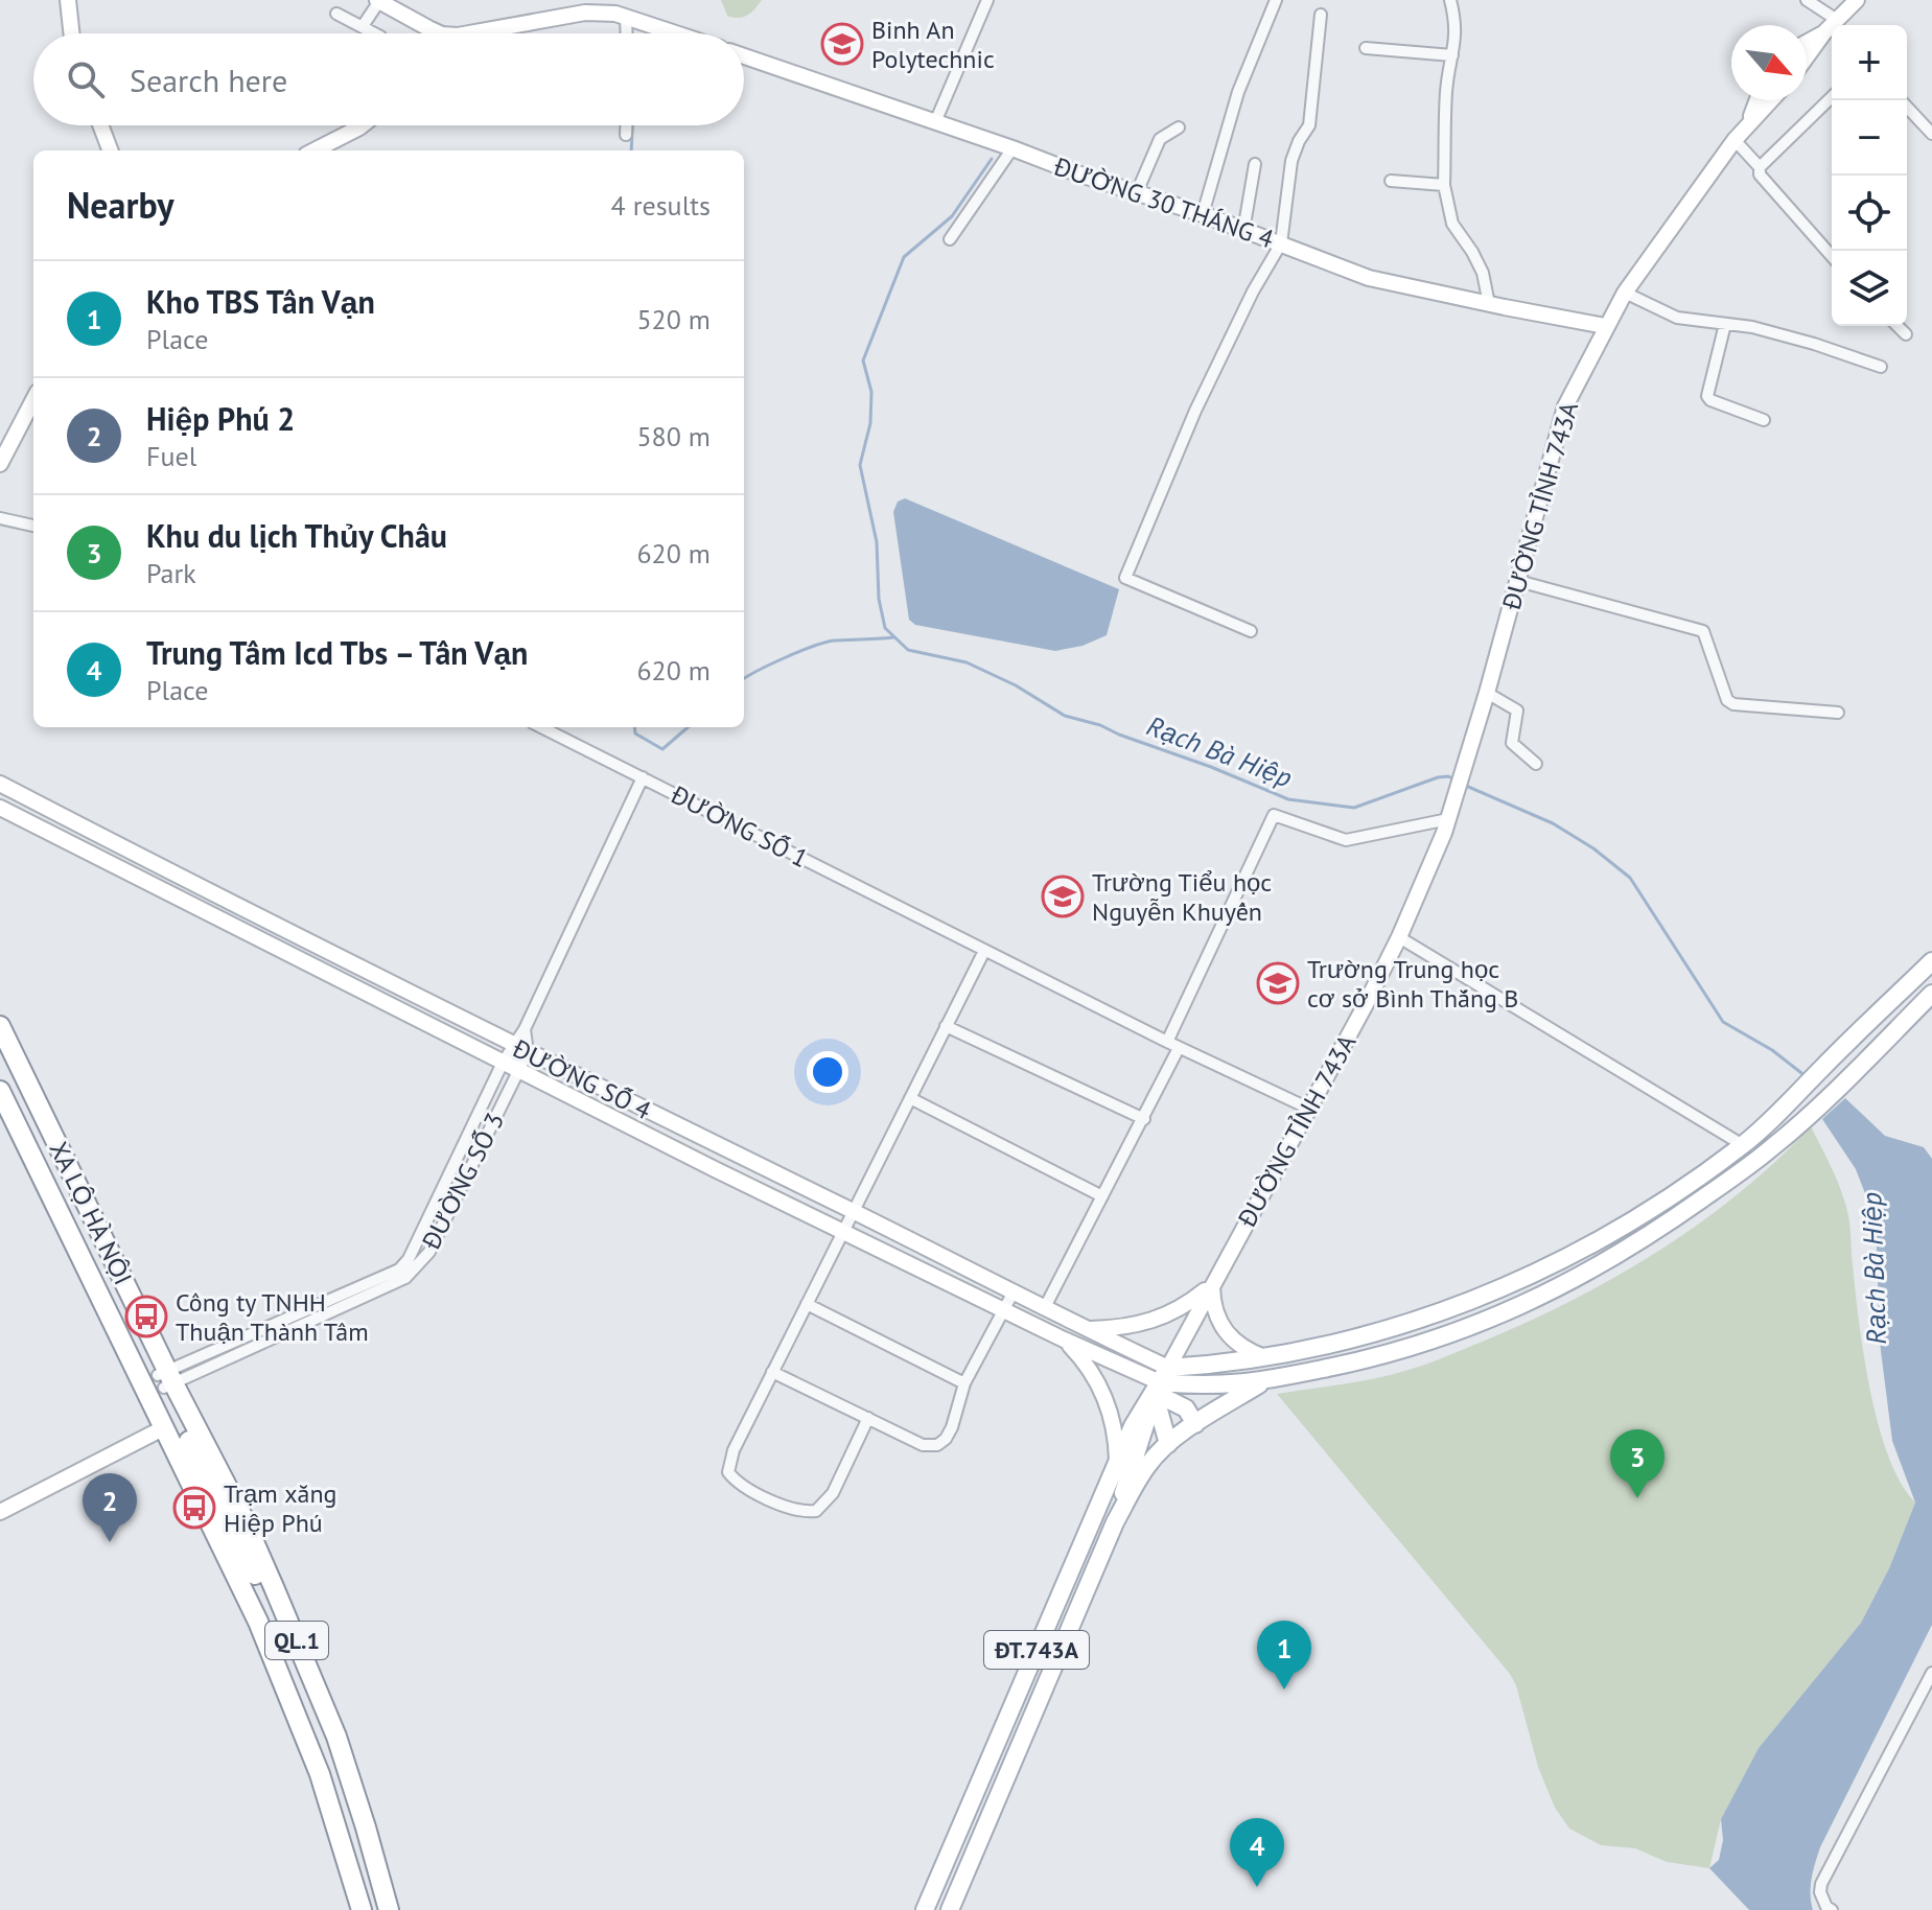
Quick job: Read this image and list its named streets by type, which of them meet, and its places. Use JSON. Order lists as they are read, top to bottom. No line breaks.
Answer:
{"streets":{"highway":["XA LỘ HÀ NỘI","QL.1"],"main road":["ĐƯỜNG TỈNH 743A","ĐT.743A"],"street":["ĐƯỜNG 30 THÁNG 4","ĐƯỜNG SỐ 1","ĐƯỜNG SỐ 4","ĐƯỜNG SỐ 3"]},"crossings":[["ĐƯỜNG 30 THÁNG 4","ĐƯỜNG TỈNH 743A"],["ĐƯỜNG TỈNH 743A","ĐƯỜNG SỐ 1"],["ĐƯỜNG TỈNH 743A","ĐƯỜNG SỐ 4"],["ĐƯỜNG TỈNH 743A","ĐT.743A"],["ĐƯỜNG SỐ 1","ĐƯỜNG SỐ 3"],["ĐƯỜNG SỐ 4","ĐƯỜNG SỐ 3"],["ĐƯỜNG SỐ 4","ĐT.743A"],["ĐƯỜNG SỐ 3","XA LỘ HÀ NỘI"]],"water":["Rạch Bà Hiệp"],"places":{"school or university":["Binh An Polytechnic","Trường Tiểu học Nguyễn Khuyến","Trường Trung học cơ sở Bình Thắng B"],"bus stop":["Công ty TNHH Thuận Thành Tâm","Trạm xăng Hiệp Phú"]},"north":"bottom right","page":{"map_buttons":["+","−"],"search":"Search here","heading":["Nearby","4 results"],"list":[{"mark":"1","name":"Kho TBS Tân Vạn","note":"Place","value":"520 m"},{"mark":"2","name":"Hiệp Phú 2","note":"Fuel","value":"580 m"},{"mark":"3","name":"Khu du lịch Thủy Châu","note":"Park","value":"620 m"},{"mark":"4","name":"Trung Tâm Icd Tbs – Tân Vạn","note":"Place","value":"620 m"}],"pins":["3","2","1","4"]}}
